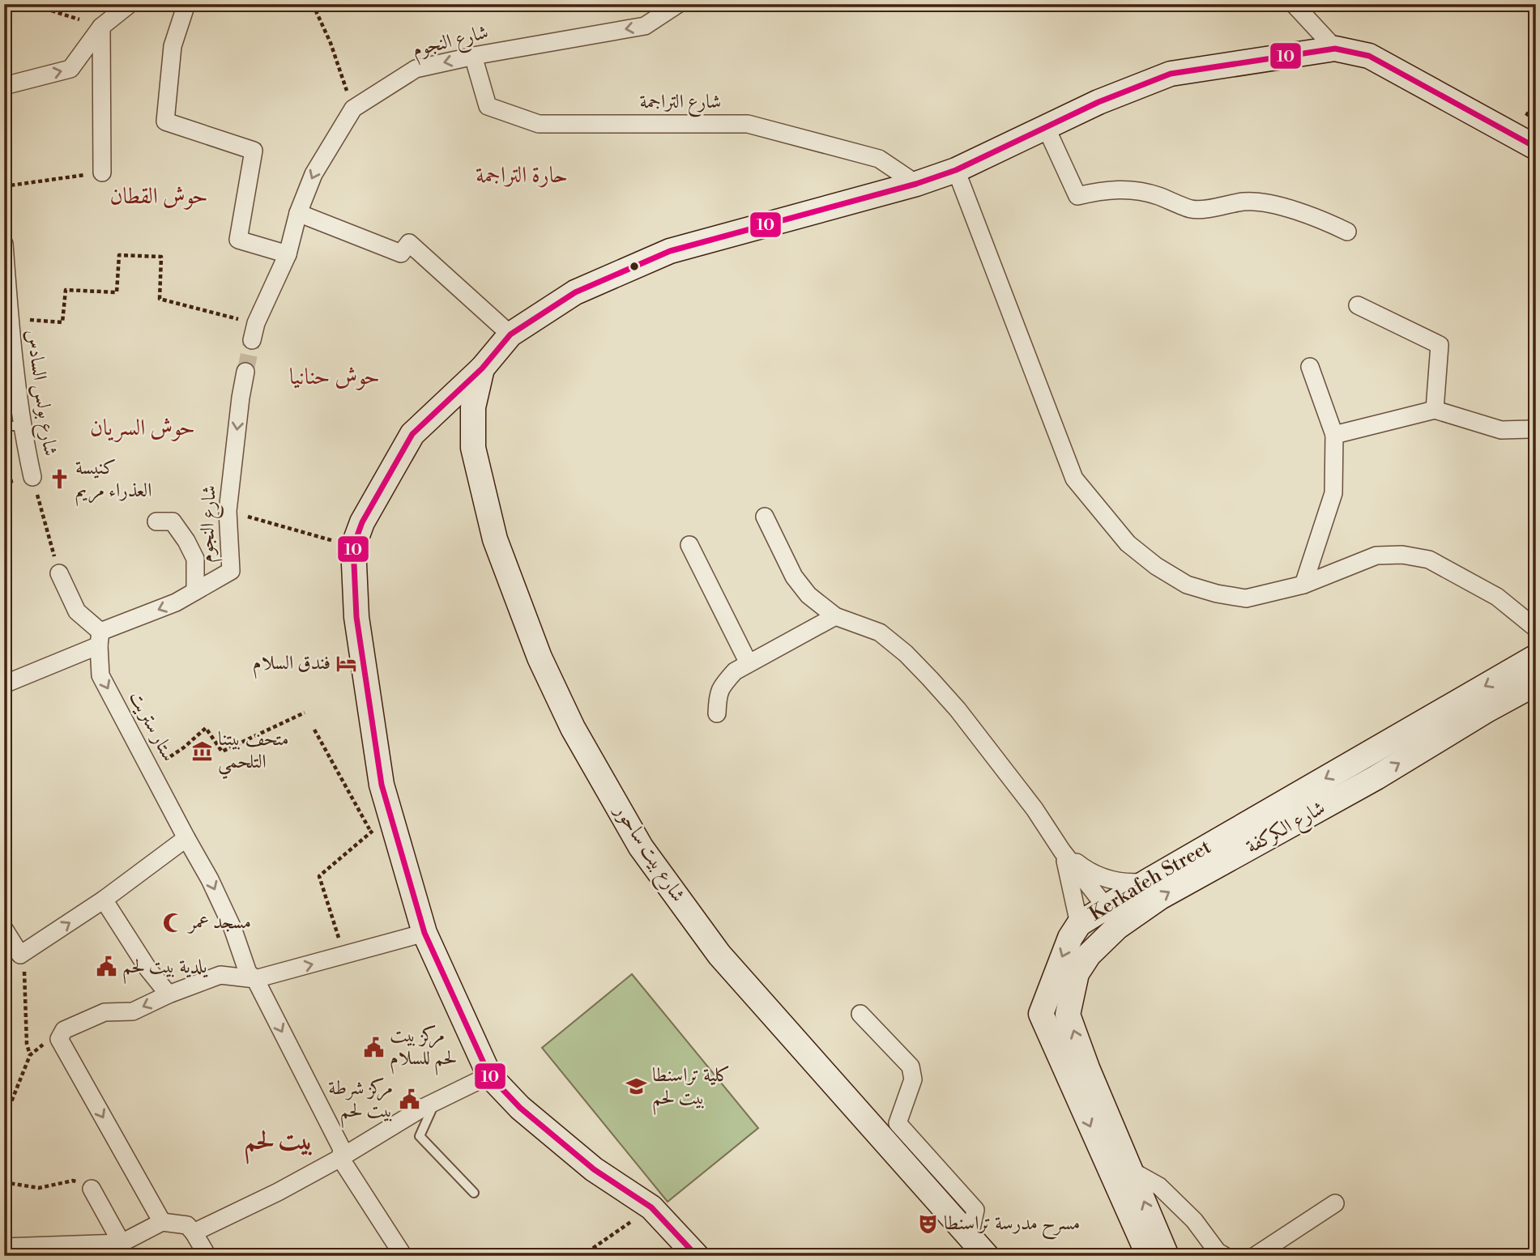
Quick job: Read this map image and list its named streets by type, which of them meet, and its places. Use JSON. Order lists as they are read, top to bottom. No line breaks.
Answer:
{"streets":{"street":["شارع النجوم","شارع التراجمة","شارع بولس السادس","ستار ستريت","شارع الكركفة","شارع بيت ساحور","Kerkafeh Street"]},"crossings":[["شارع النجوم","شارع التراجمة"],["شارع النجوم","ستار ستريت"],["شارع الكركفة","Kerkafeh Street"]],"one_way":["شارع النجوم","ستار ستريت","Kerkafeh Street"],"districts":["حارة التراجمة","حوش القطان","حوش حنانيا","حوش السريان","بيت لحم"],"places":{"church":["كنيسة العذراء مريم"],"hotel":["فندق السلام"],"museum":["متحف بيتنا التلحمي"],"mosque":["مسجد عمر"],"public building":["يلدية بيت لحم","مركز بيت لحم للسلام","مركز شرطة بيت لحم"],"school or university":["كلية تراسنطا بيت لحم"],"theatre":["مسرح مدرسة تراسنطا"]},"lines":["transit line 10"]}
